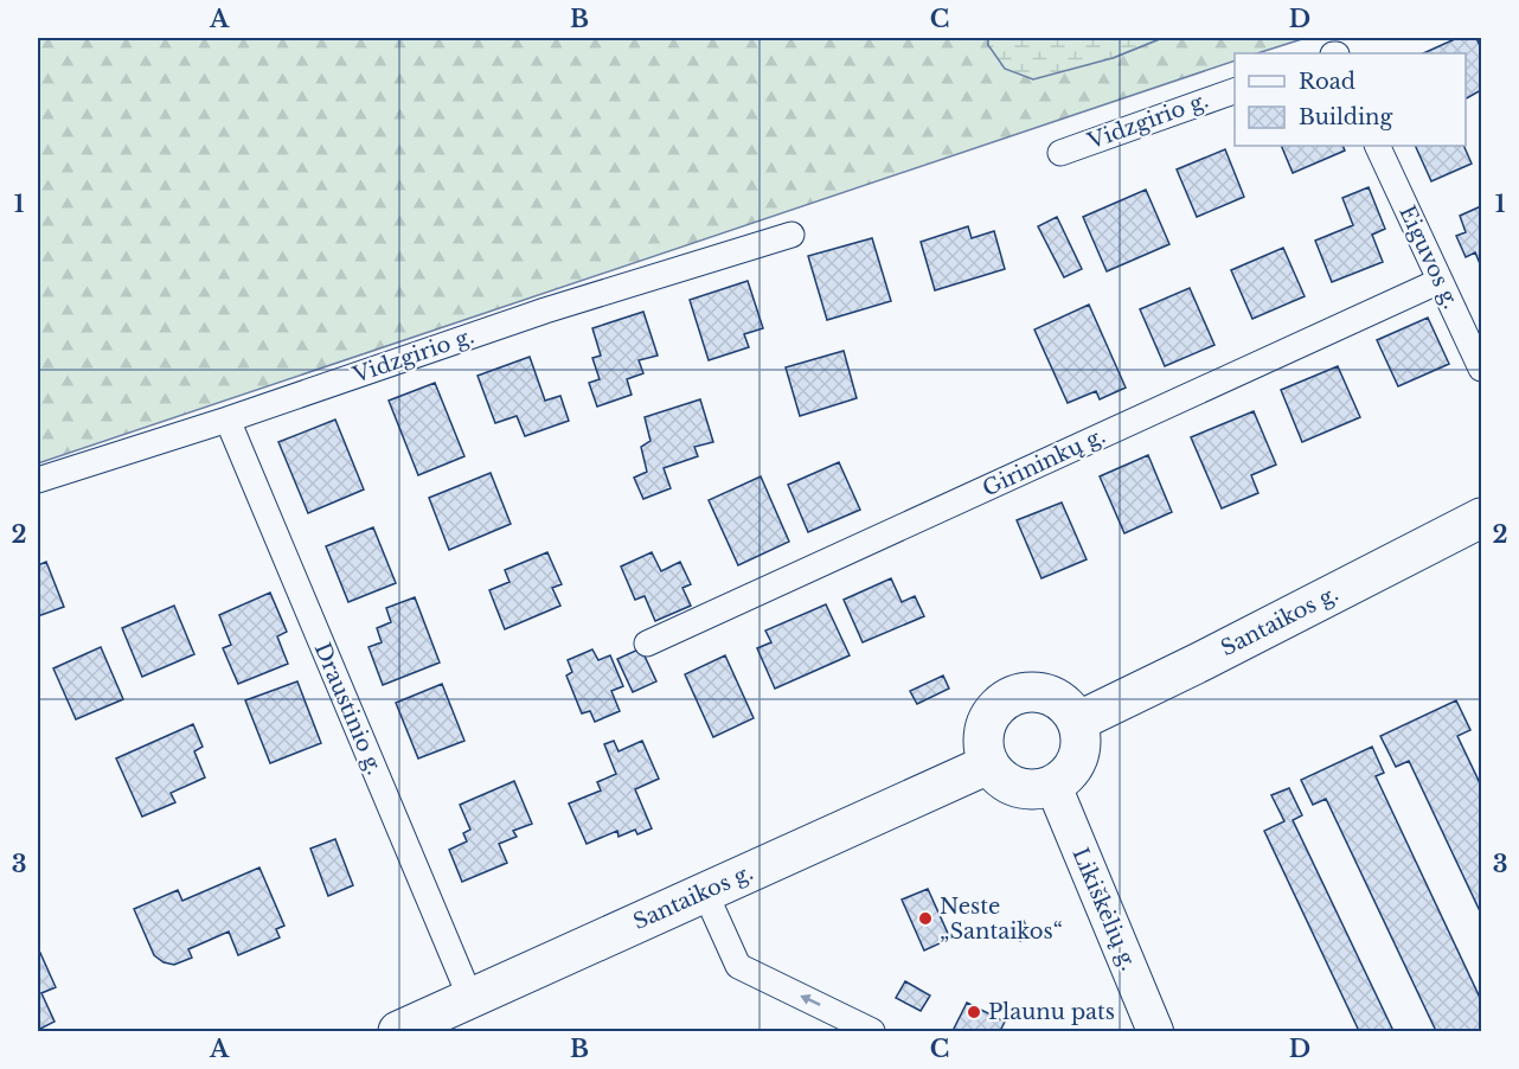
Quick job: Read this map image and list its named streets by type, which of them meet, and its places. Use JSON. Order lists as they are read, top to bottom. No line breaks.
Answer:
{"streets":{"main road":["Santaikos g."],"street":["Vidzgirio g.","Eiguvos g.","Girininkų g.","Draustinio g.","Likiškėlių g."]},"crossings":[["Vidzgirio g.","Draustinio g."],["Eiguvos g.","Girininkų g."],["Santaikos g.","Draustinio g."],["Santaikos g.","Likiškėlių g."]],"places":["Neste „Santaikos“","Plaunu pats"],"legend":["Road","Building"],"grid":{"columns":["A","B","C","D"],"rows":["1","2","3"]}}
